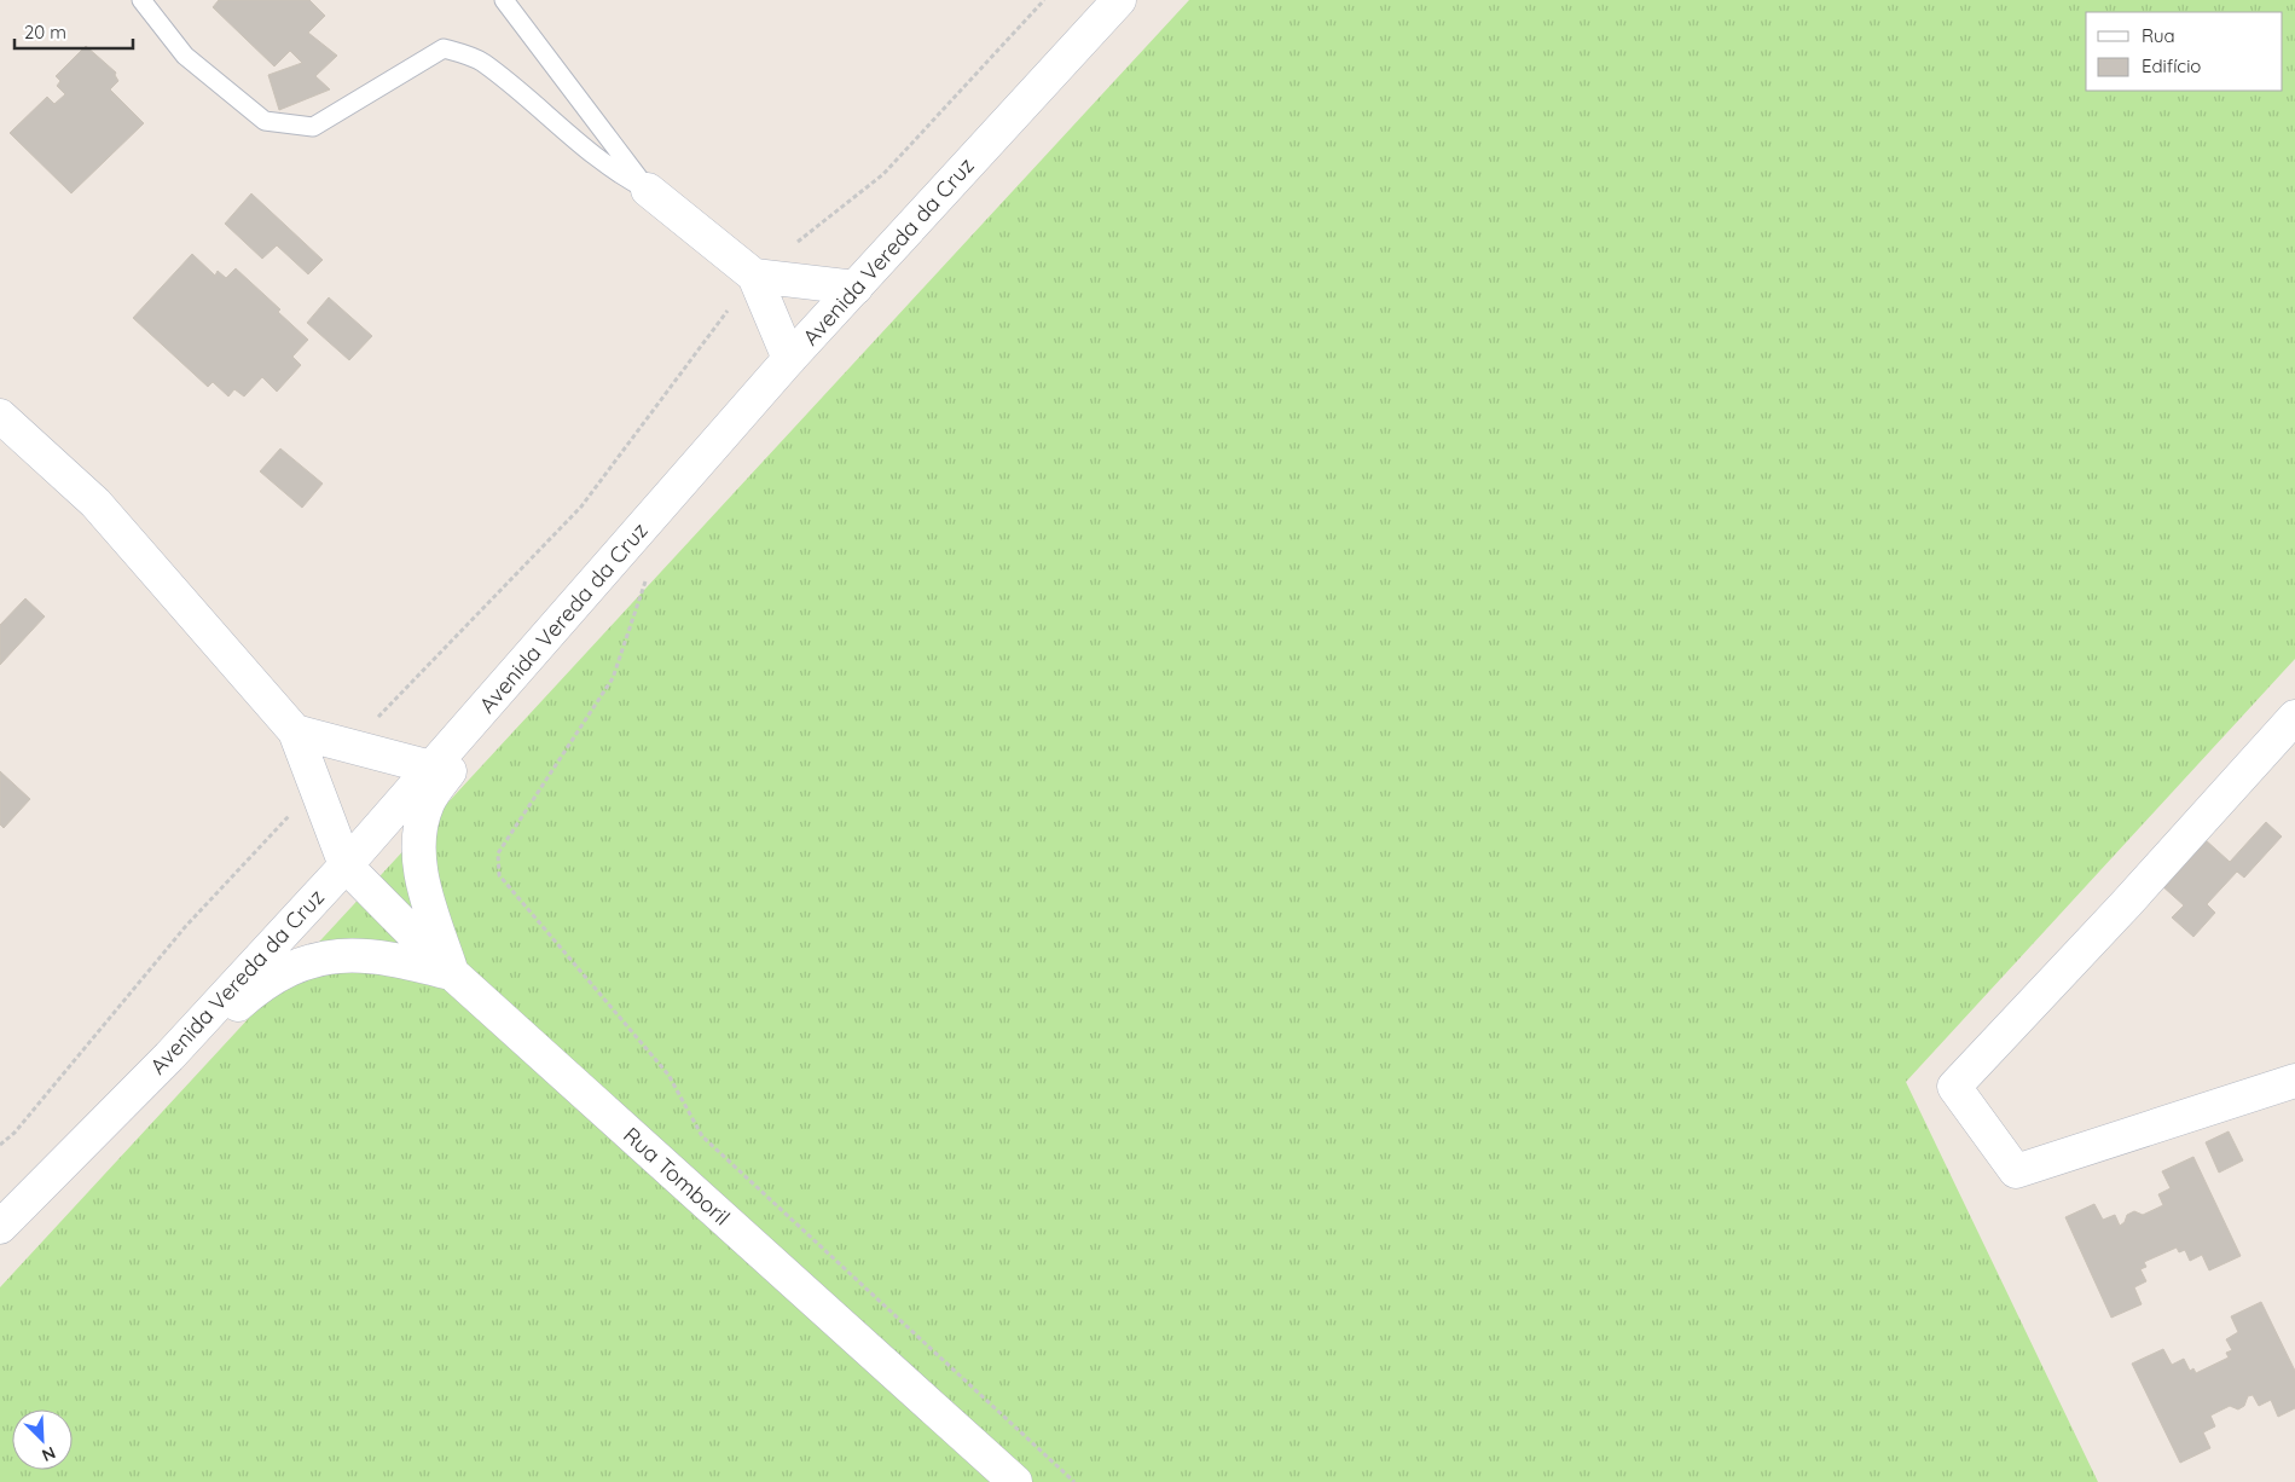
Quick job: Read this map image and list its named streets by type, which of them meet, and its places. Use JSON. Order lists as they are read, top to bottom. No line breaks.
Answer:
{"streets":{"street":["Avenida Vereda da Cruz","Rua Tomboril"]},"crossings":[["Avenida Vereda da Cruz","Rua Tomboril"]],"legend":["Rua","Edifício"],"scale_bar":"20 m","north":"bottom right"}
